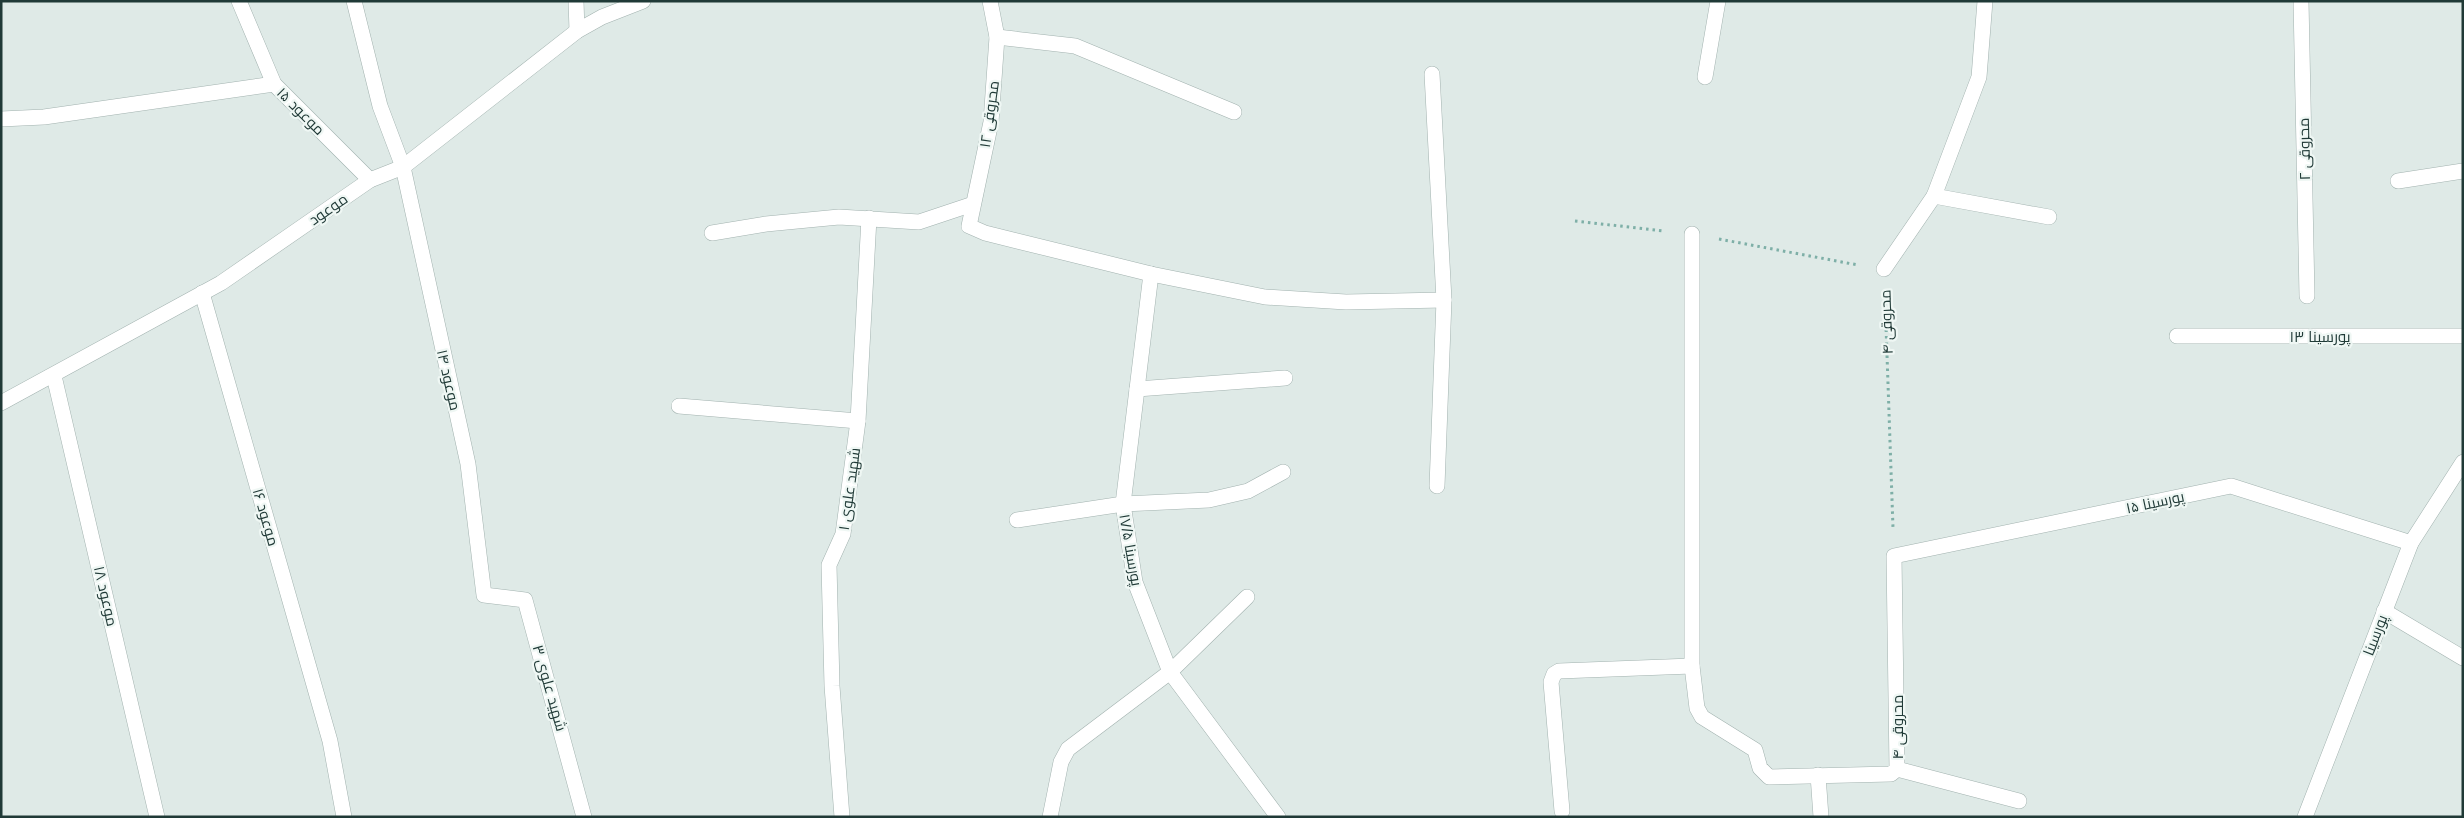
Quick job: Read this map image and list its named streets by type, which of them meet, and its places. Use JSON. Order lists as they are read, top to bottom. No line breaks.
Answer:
{"streets":{"street":["موعود ۱۵","محروقی ۱۲","محروقی ۲","موعود","محروقی ۴","پورسینا ۱۳","موعود ۱۴","شهید علوی ۱","پورسینا ۱۵","موعود ۱۶","پورسینا ۱۷/۵","موعود ۱۸","پورسینا","شهید علوی ۳"]},"crossings":[["موعود ۱۵","موعود"],["محروقی ۱۲","پورسینا ۱۷/۵"],["موعود","موعود ۱۴"],["موعود","موعود ۱۶"],["موعود","موعود ۱۸"],["محروقی ۴","پورسینا ۱۵"],["موعود ۱۴","شهید علوی ۳"],["پورسینا ۱۵","پورسینا"]]}
